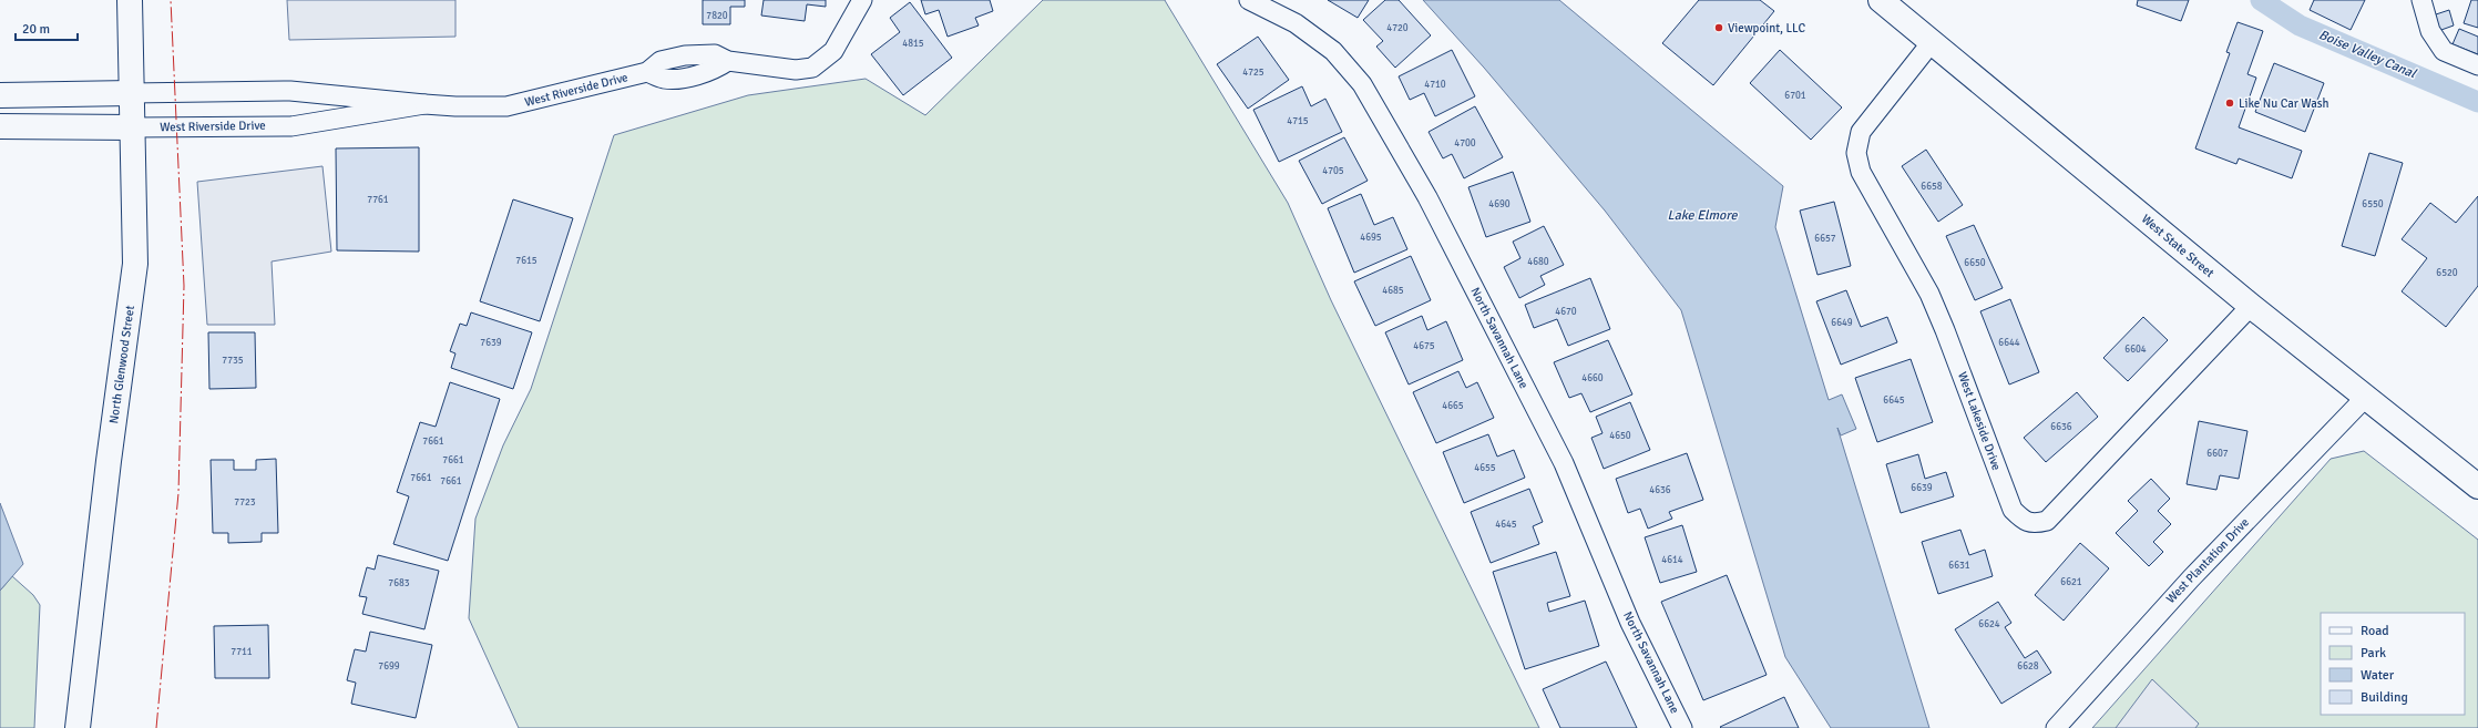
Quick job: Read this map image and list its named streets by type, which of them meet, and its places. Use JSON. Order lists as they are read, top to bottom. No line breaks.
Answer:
{"streets":{"main road":["West Riverside Drive","West State Street","North Glenwood Street"],"street":["North Savannah Lane","West Lakeside Drive","West Plantation Drive"]},"crossings":[["West Riverside Drive","North Glenwood Street"],["West State Street","West Lakeside Drive"],["West State Street","West Plantation Drive"]],"water":["Boise Valley Canal","Lake Elmore"],"places":["Viewpoint, LLC","Like Nu Car Wash"],"house_numbers":["7820","4720","4815","4725","4710","6701","4715","4700","4705","6658","7761","4690","6550","4695","6657","7615","4680","6650","6520","4685","4670","6649","7639","6644","4675","6604","7735","4660","6645","4665","6636","4650","7661","6607","7661","4655","7661","7661","6639","4636","7723","4645","4614","6631","6621","7683","6624","7711","7699","6628"],"legend":["Road","Park","Water","Building"],"scale_bar":"20 m"}
